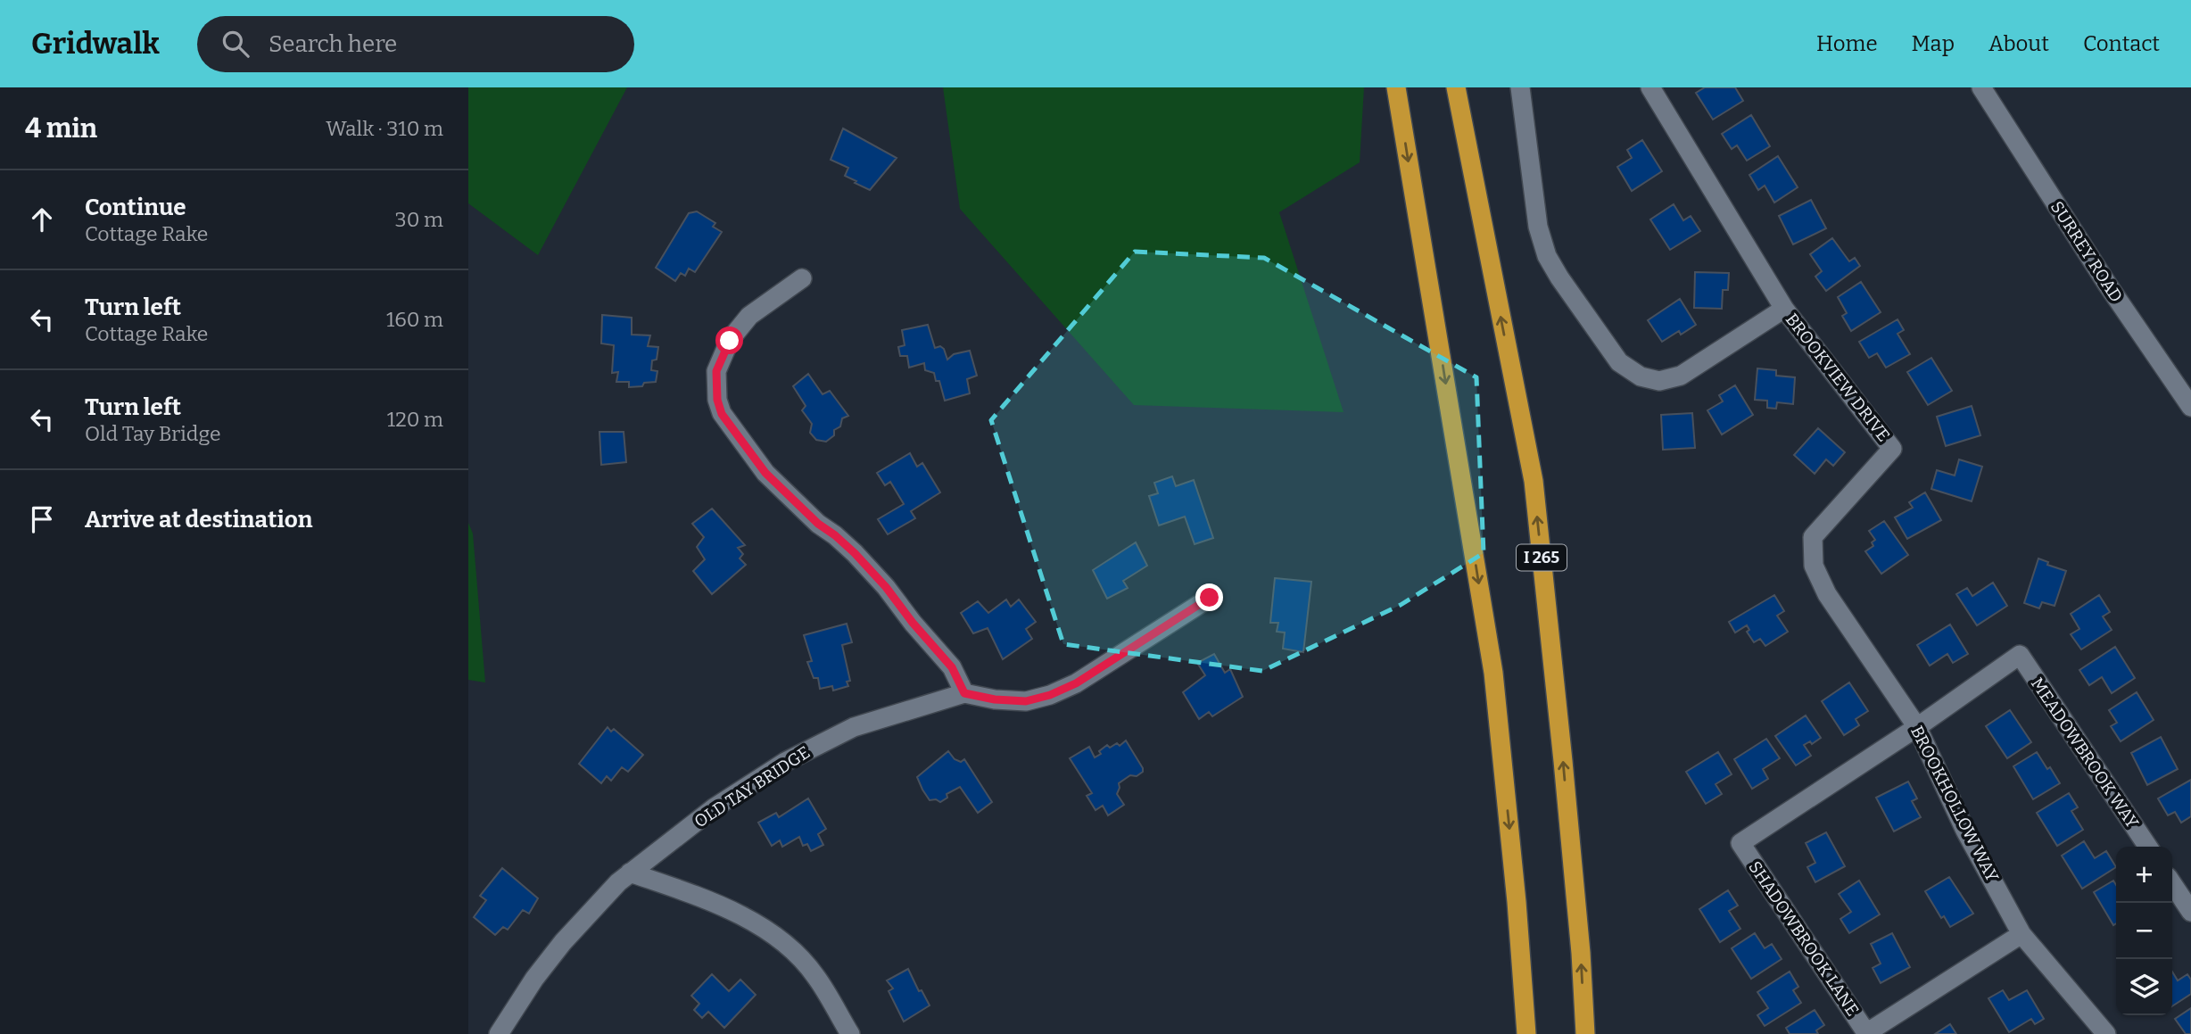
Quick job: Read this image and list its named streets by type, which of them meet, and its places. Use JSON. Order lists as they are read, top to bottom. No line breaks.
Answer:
{"streets":{"highway":["I 265"],"street":["SURREY ROAD","BROOKVIEW DRIVE","MEADOWBROOK WAY","OLD TAY BRIDGE","BROOKHOLLOW WAY","SHADOWBROOK LANE"]},"crossings":[["BROOKVIEW DRIVE","BROOKHOLLOW WAY"],["MEADOWBROOK WAY","BROOKHOLLOW WAY"],["MEADOWBROOK WAY","SHADOWBROOK LANE"],["BROOKHOLLOW WAY","SHADOWBROOK LANE"]],"page":{"header":"Gridwalk","search":"Search here","nav":["Home","Map","About","Contact"],"heading":["4 min","Walk · 310 m"],"list":[["Continue","Cottage Rake","30 m"],["Turn left","Cottage Rake","160 m"],["Turn left","Old Tay Bridge","120 m"],"Arrive at destination"],"map_buttons":["+","−"]}}
